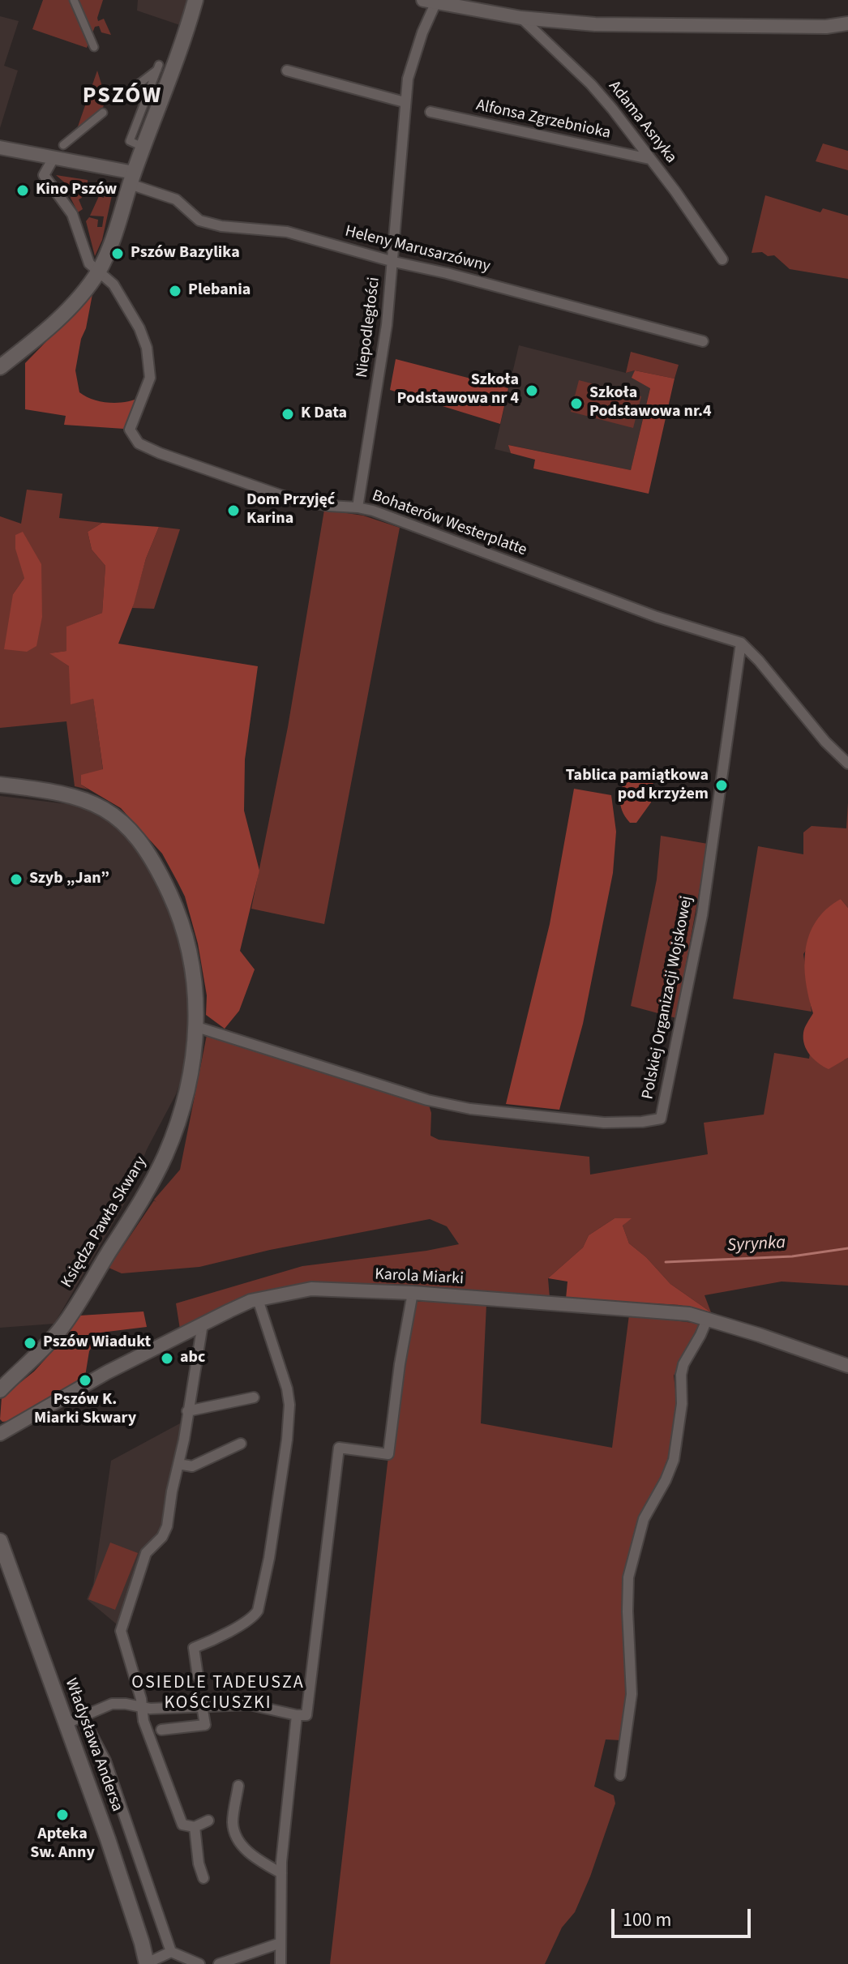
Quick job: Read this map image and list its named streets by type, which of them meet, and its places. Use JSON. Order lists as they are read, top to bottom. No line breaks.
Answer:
{"streets":{"main road":["Księdza Pawła Skwary","Władysława Andersa"],"street":["Alfonsa Zgrzebnioka","Adama Asnyka","Heleny Marusarzówny","Niepodległości","Bohaterów Westerplatte","Polskiej Organizacji Wojskowej","Karola Miarki"]},"crossings":[["Alfonsa Zgrzebnioka","Adama Asnyka"],["Heleny Marusarzówny","Niepodległości"],["Niepodległości","Bohaterów Westerplatte"],["Bohaterów Westerplatte","Polskiej Organizacji Wojskowej"],["Polskiej Organizacji Wojskowej","Księdza Pawła Skwary"]],"districts":["PSZÓW","OSIEDLE TADEUSZA KOŚCIUSZKI"],"water":["Syrynka"],"places":["Kino Pszów","Pszów Bazylika","Plebania","Szkoła Podstawowa nr 4","Szkoła Podstawowa nr.4","K Data","Dom Przyjęć Karina","Tablica pamiątkowa pod krzyżem","Szyb „Jan”","Pszów Wiadukt","abc","Pszów K. Miarki Skwary","Apteka Sw. Anny"],"scale_bar":"100 m"}
